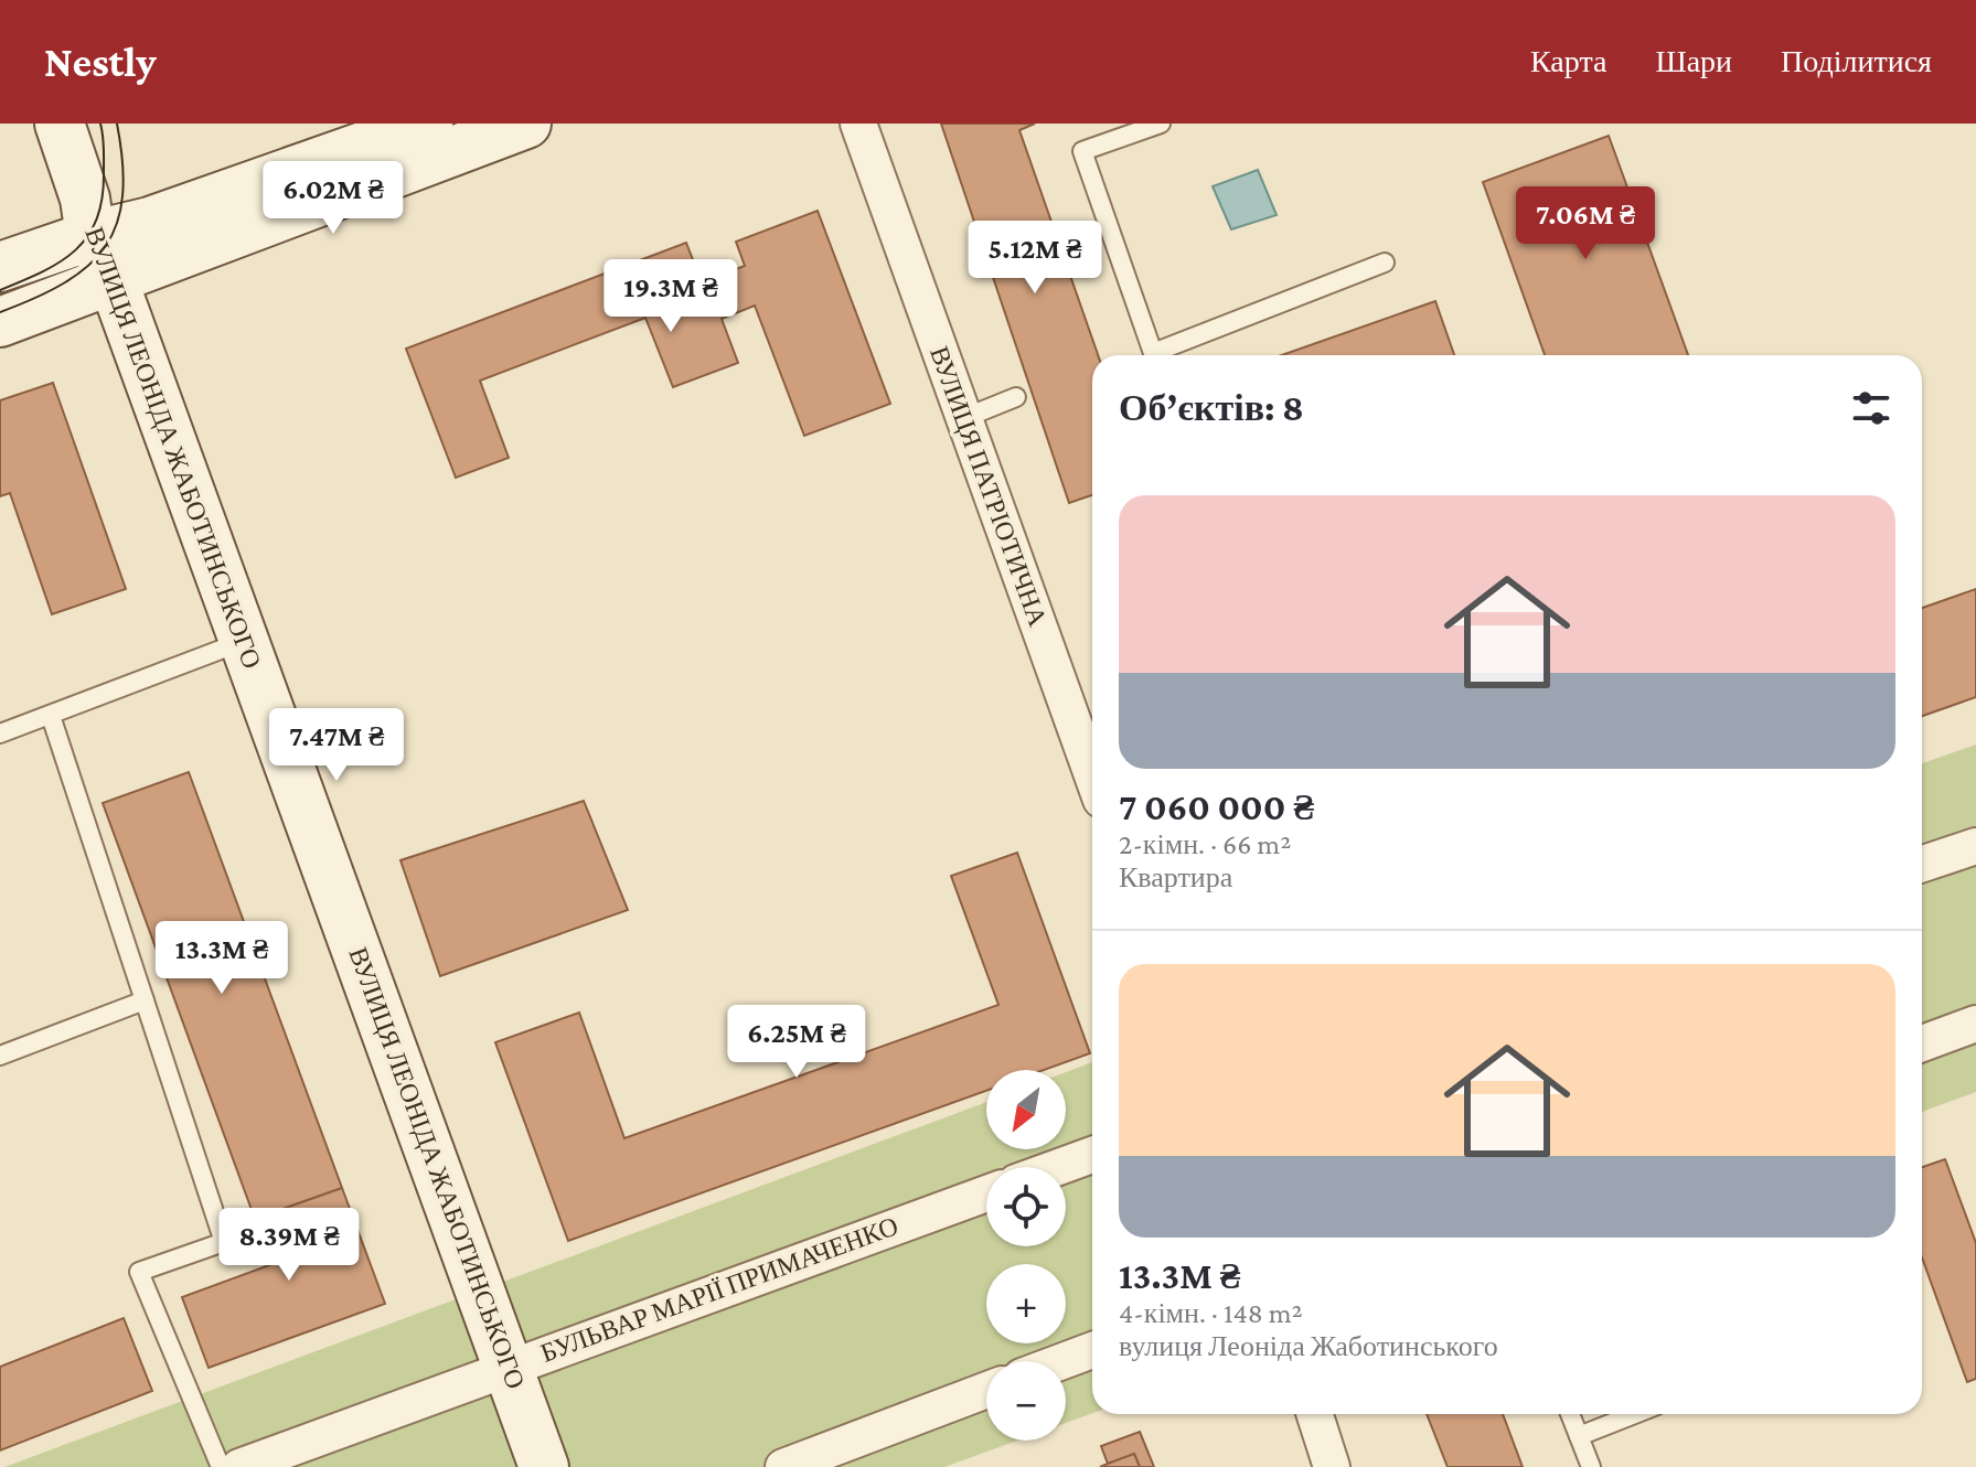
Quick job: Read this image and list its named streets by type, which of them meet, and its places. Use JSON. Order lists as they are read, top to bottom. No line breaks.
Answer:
{"streets":{"street":["ВУЛИЦЯ ЛЕОНІДА ЖАБОТИНСЬКОГО","ВУЛИЦЯ ПАТРІОТИЧНА","БУЛЬВАР МАРІЇ ПРИМАЧЕНКО"]},"crossings":[["ВУЛИЦЯ ЛЕОНІДА ЖАБОТИНСЬКОГО","БУЛЬВАР МАРІЇ ПРИМАЧЕНКО"]],"north":"bottom left","page":{"header":"Nestly","nav":["Карта","Шари","Поділитися"],"price":["6.02M ₴","7.06M ₴","5.12M ₴","19.3M ₴","7.47M ₴","13.3M ₴","6.25M ₴","8.39M ₴"],"heading":"Об’єктів: 8","list":[{"name":"7 060 000 ₴","note":"2-кімн. · 66 m² · Квартира"},{"name":"13.3M ₴","note":"4-кімн. · 148 m² · вулиця Леоніда Жаботинського"}],"map_buttons":["+","−"]}}
